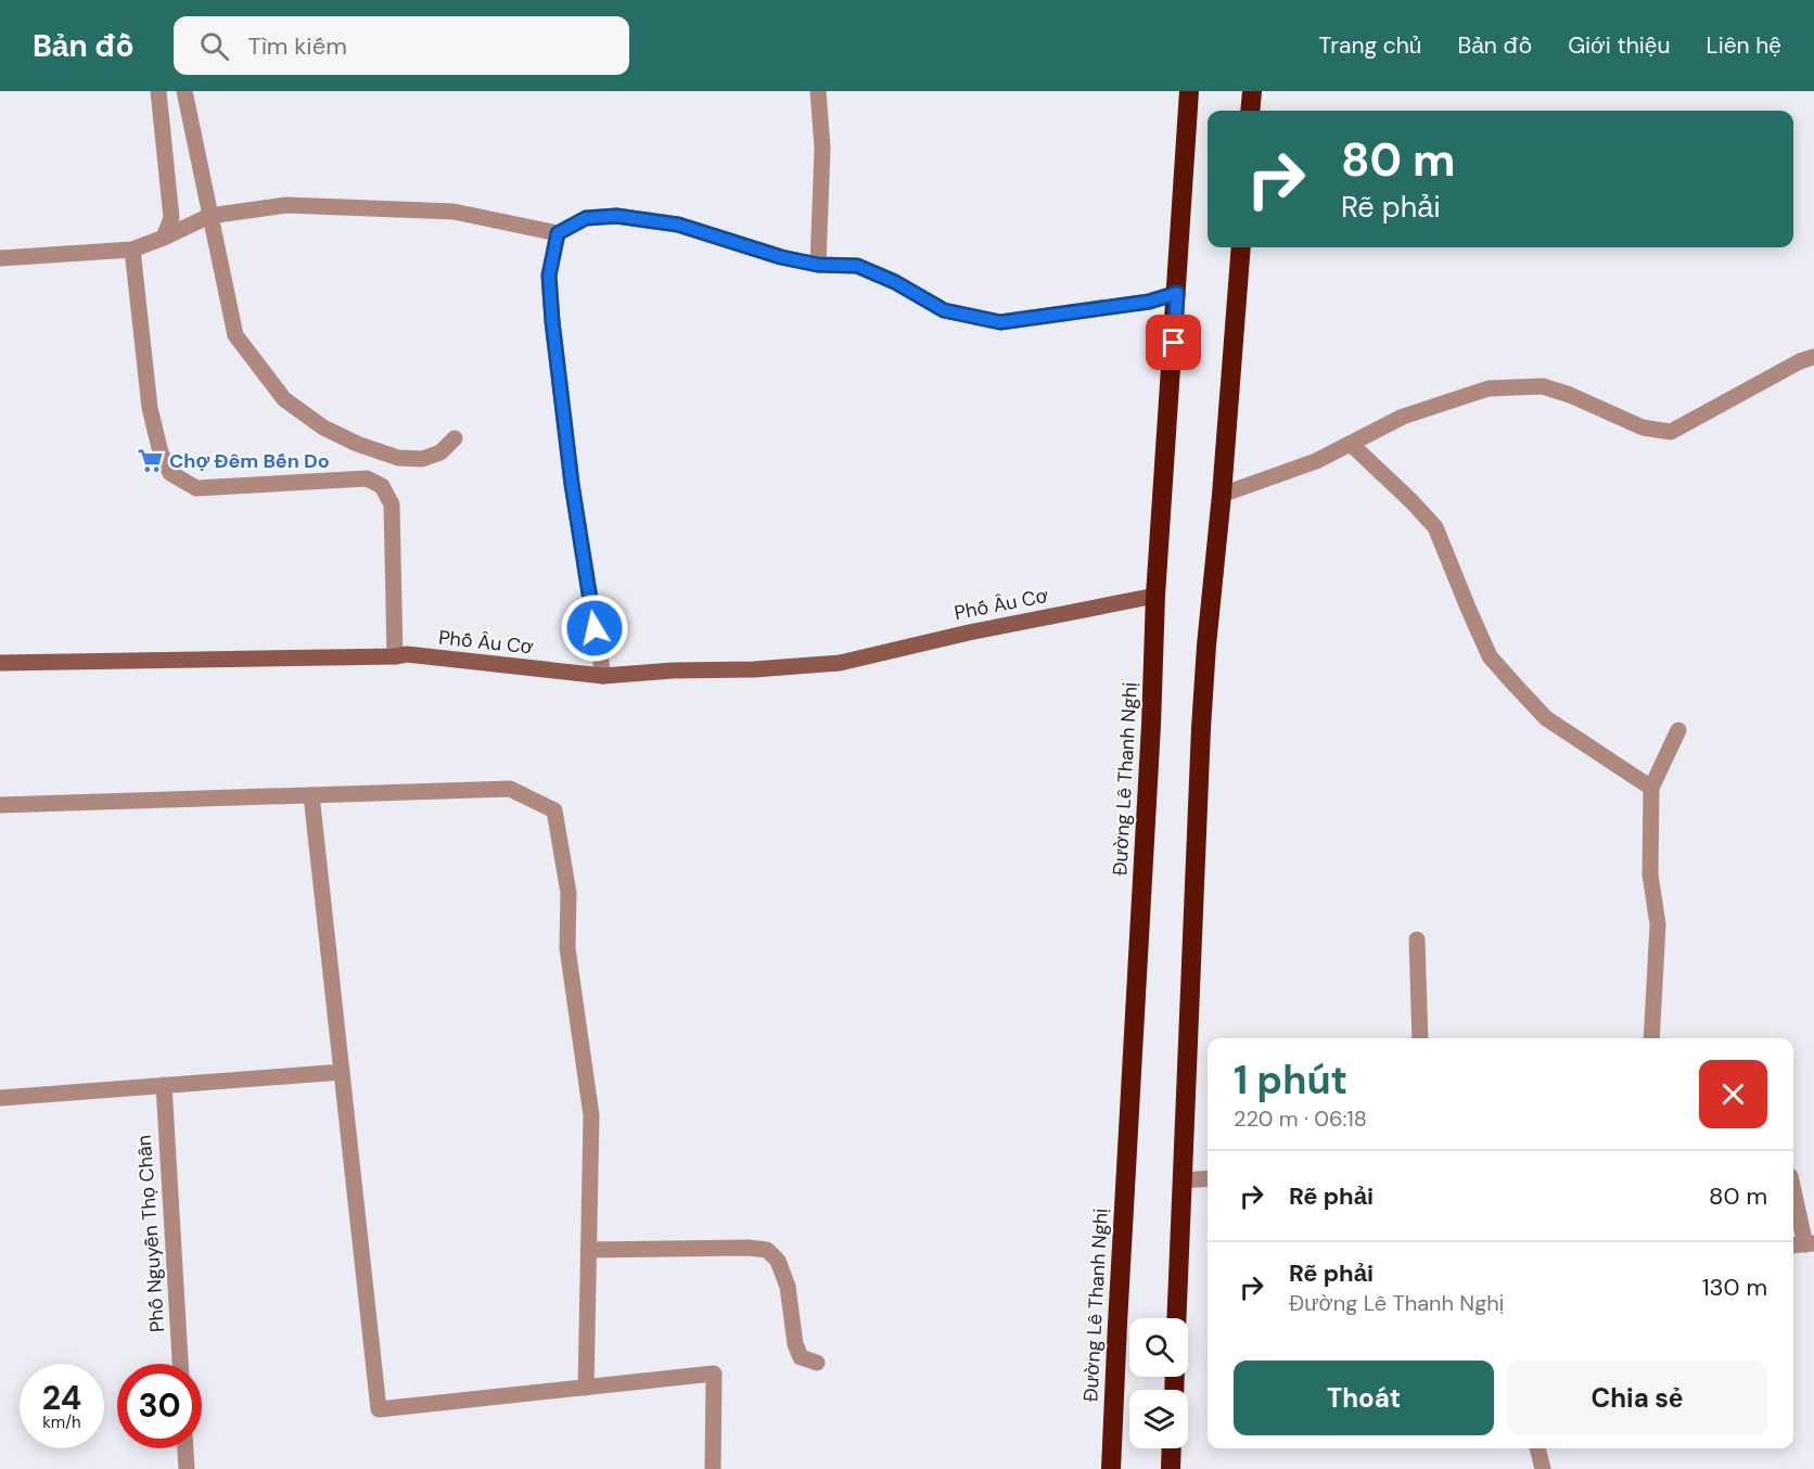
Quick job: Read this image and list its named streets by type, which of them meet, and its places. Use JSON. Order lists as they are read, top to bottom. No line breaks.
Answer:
{"streets":{"highway":["Đường Lê Thanh Nghị"],"street":["Phố Âu Cơ","Phố Nguyễn Thọ Chân"]},"crossings":[["Phố Âu Cơ","Đường Lê Thanh Nghị"]],"places":{"supermarket":["Chợ Đêm Bến Do"]},"page":{"header":"Bản đồ","search":"Tìm kiếm","nav":["Trang chủ","Bản đồ","Giới thiệu","Liên hệ"],"turn":["80 m","Rẽ phải"],"heading":["1 phút","220 m · 06:18"],"list":[{"name":"Rẽ phải","value":"80 m"},{"name":"Rẽ phải","note":"Đường Lê Thanh Nghị","value":"130 m"}],"buttons":["Thoát","Chia sẻ"],"speed":"24 km/h","limit":"30"}}
